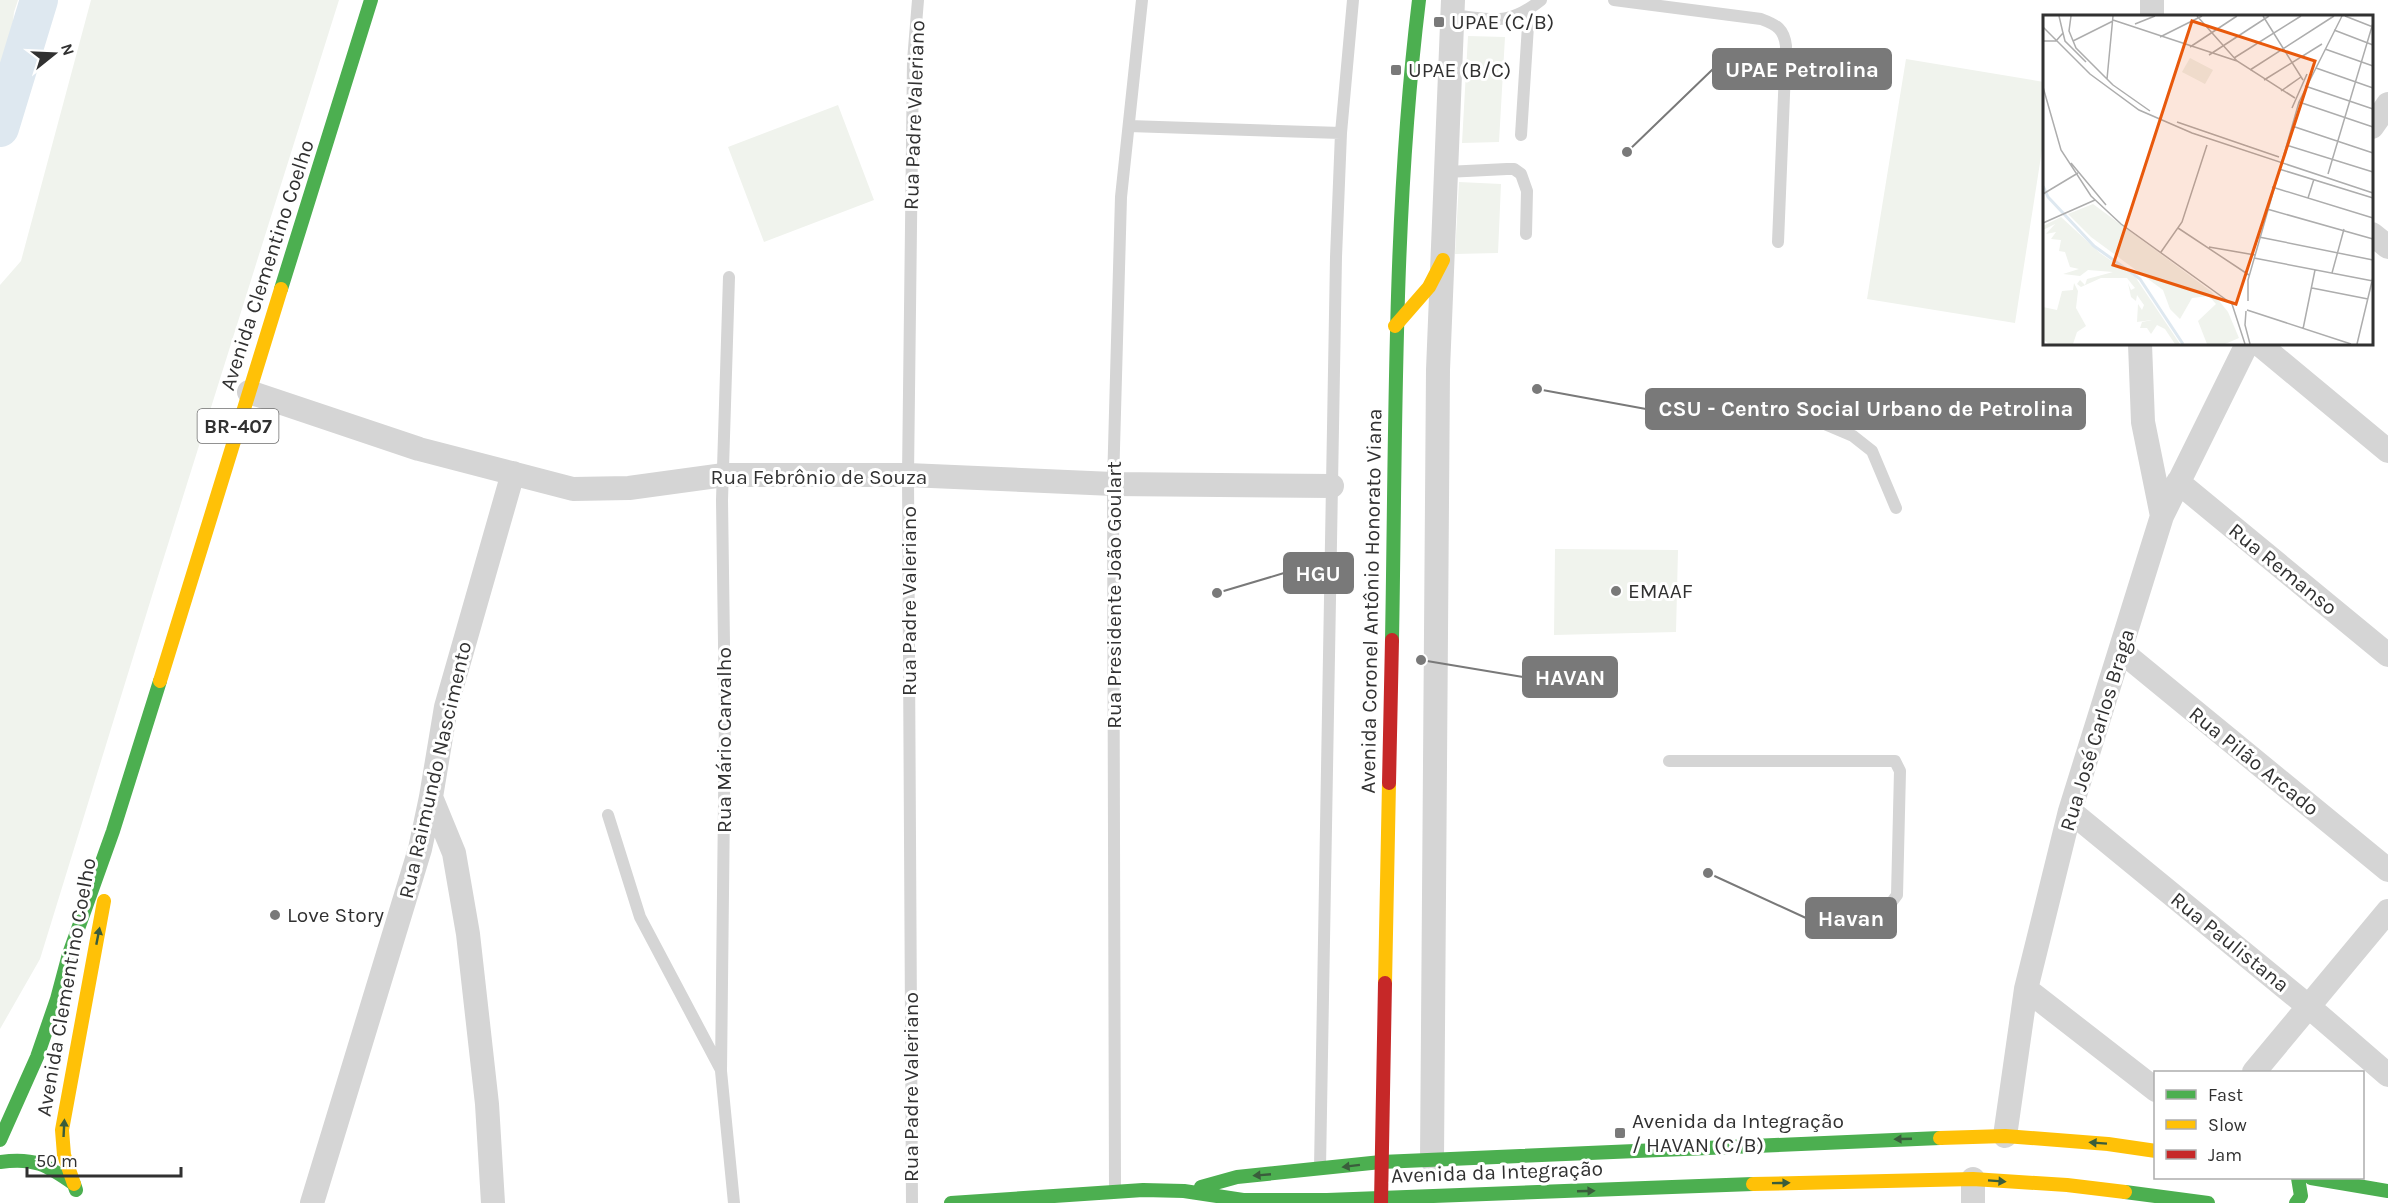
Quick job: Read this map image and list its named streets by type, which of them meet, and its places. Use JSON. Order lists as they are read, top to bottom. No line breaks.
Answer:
{"streets":{"main road":["Avenida Clementino Coelho","BR-407","Avenida Coronel Antônio Honorato Viana","Avenida da Integração"],"street":["Rua Febrônio de Souza","Rua Remanso","Rua José Carlos Braga","Rua Pilão Arcado","Rua Raimundo Nascimento","Rua Paulistana"],"lane":["Rua Padre Valeriano","Rua Presidente João Goulart","Rua Mário Carvalho"]},"crossings":[["Rua Padre Valeriano","Rua Febrônio de Souza"],["Avenida Clementino Coelho","Rua Febrônio de Souza"],["Rua Febrônio de Souza","Rua Presidente João Goulart"],["Rua Febrônio de Souza","Rua Mário Carvalho"],["Rua Febrônio de Souza","Rua Raimundo Nascimento"],["Rua Remanso","Rua José Carlos Braga"],["Rua Presidente João Goulart","Avenida da Integração"],["Avenida Coronel Antônio Honorato Viana","Avenida da Integração"],["Rua José Carlos Braga","Rua Pilão Arcado"],["Rua José Carlos Braga","Rua Paulistana"],["Rua José Carlos Braga","Avenida da Integração"]],"places":{"transit":["UPAE (C/B)","UPAE (B/C)","Avenida da Integração / HAVAN (C/B)"],"other":["UPAE Petrolina","CSU - Centro Social Urbano de Petrolina","EMAAF","HGU","HAVAN","Havan","Love Story"]},"legend":["Fast","Slow","Jam"],"scale_bar":"50 m","north":"right"}
